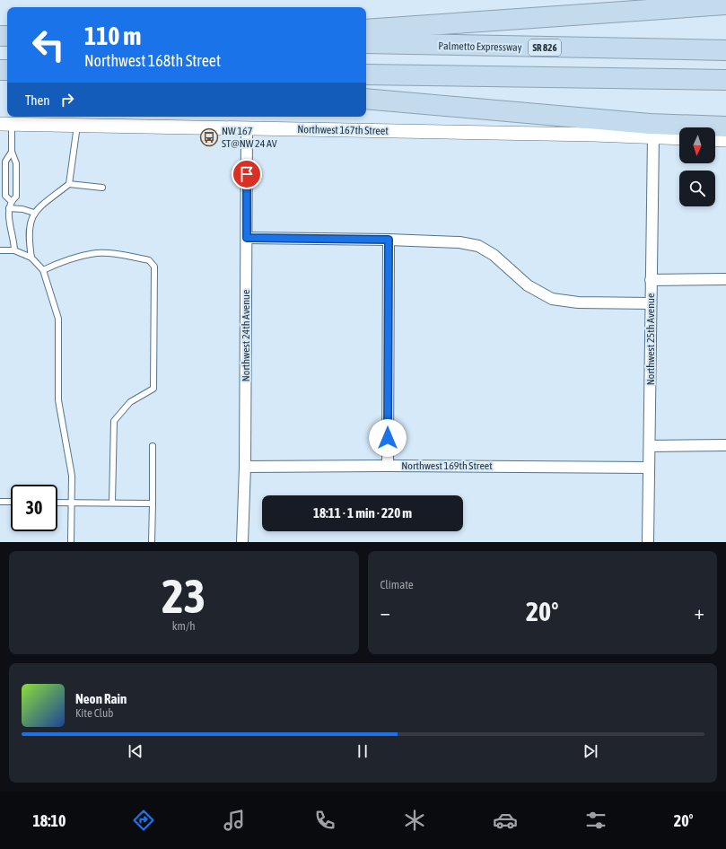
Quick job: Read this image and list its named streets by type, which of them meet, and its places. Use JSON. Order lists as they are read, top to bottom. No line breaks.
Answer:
{"streets":{"highway":["Palmetto Expressway","SR 826"],"street":["Northwest 167th Street","Northwest 24th Avenue","Northwest 25th Avenue","Northwest 169th Street"]},"crossings":[["Northwest 167th Street","Northwest 24th Avenue"],["Northwest 167th Street","Northwest 25th Avenue"],["Northwest 24th Avenue","Northwest 169th Street"],["Northwest 25th Avenue","Northwest 169th Street"]],"places":{"bus stop":["NW 167 ST@NW 24 AV"]},"north":"bottom","page":{"turn":["110 m","Northwest 168th Street"],"then":"Then","limit":"30","trip":"18:11 · 1 min · 220 m","tile":[["23","km/h"],"Climate"],"heat":["−","20°","+"],"song":["Neon Rain","Kite Club"],"tabs":["18:10","20°"]}}
